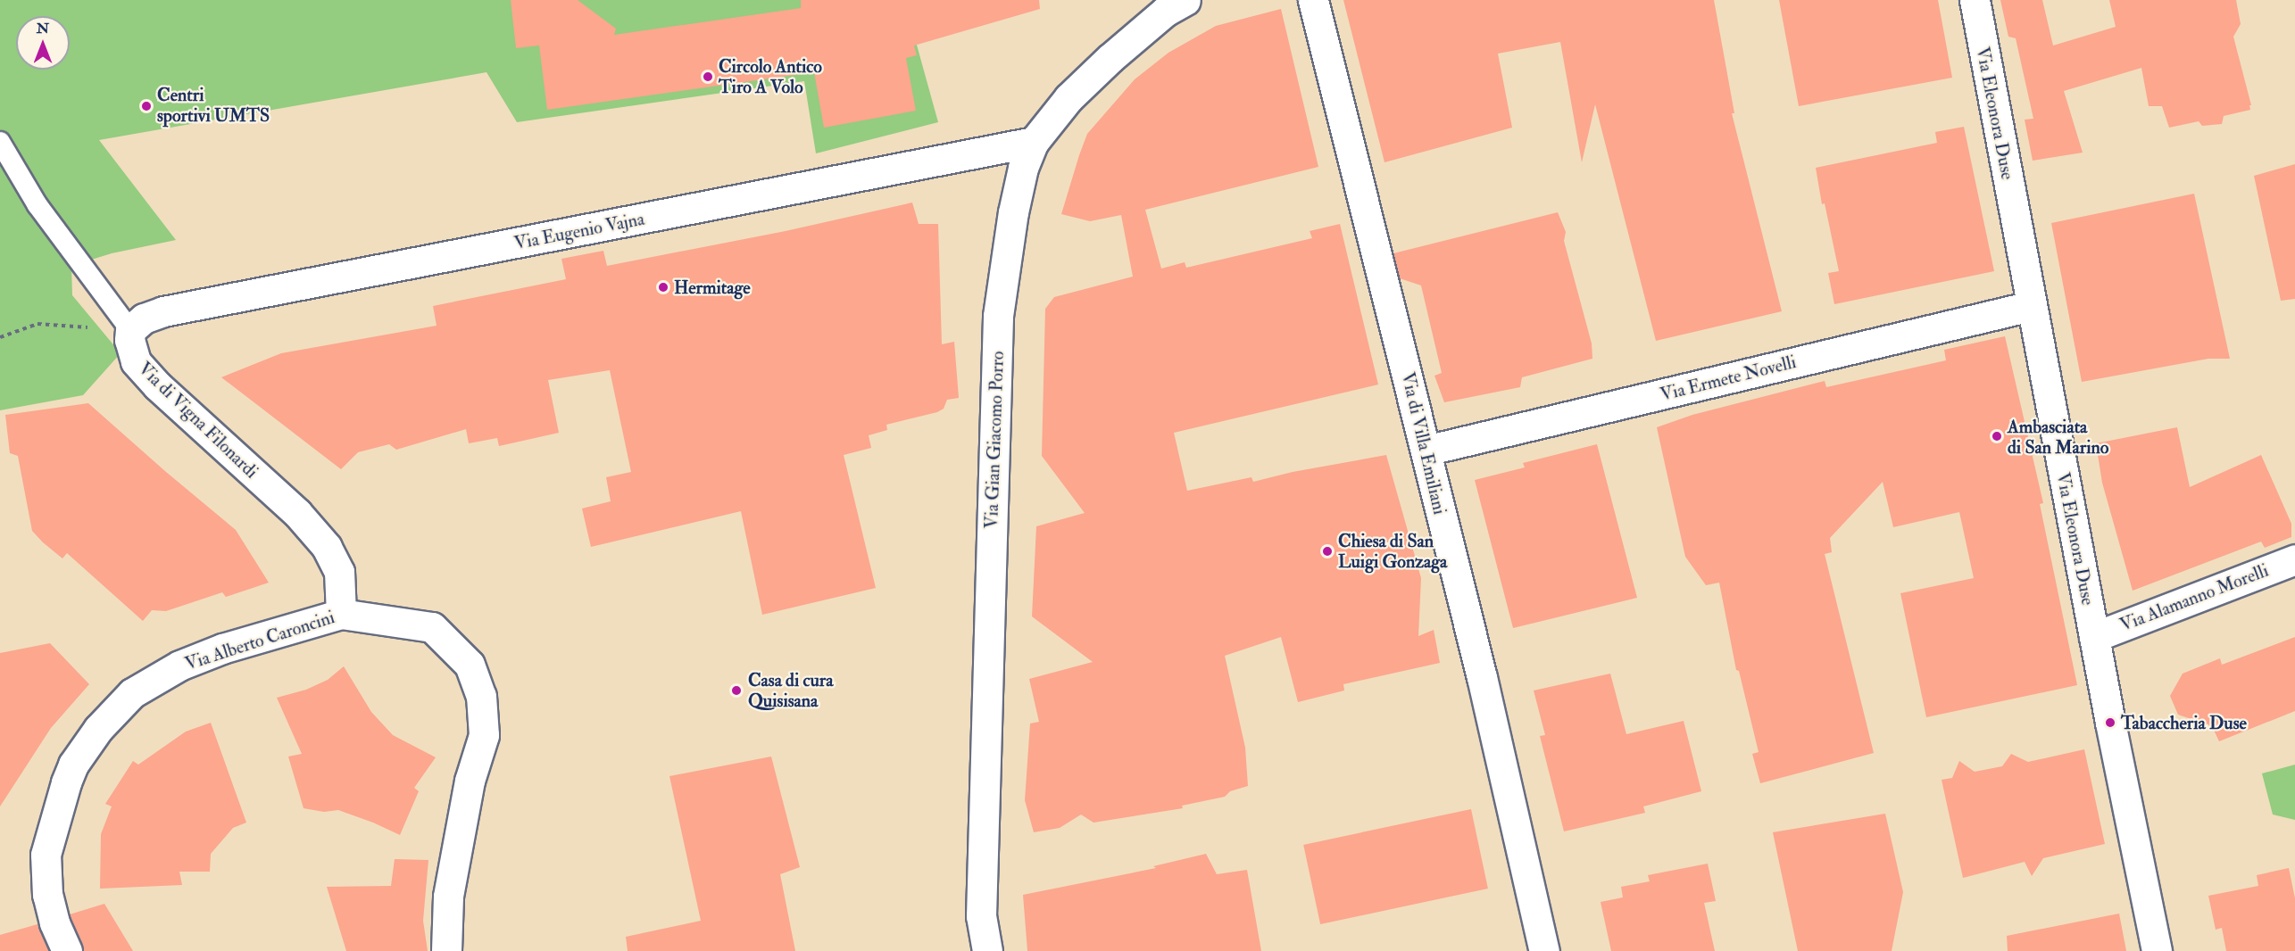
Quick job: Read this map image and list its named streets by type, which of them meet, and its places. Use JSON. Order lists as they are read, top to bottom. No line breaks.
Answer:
{"streets":{"street":["Via Eleonora Duse","Via Eugenio Vajna","Via Ermete Novelli","Via di Vigna Filonardi","Via Gian Giacomo Porro","Via di Villa Emiliani","Via Alamanno Morelli","Via Alberto Caroncini"]},"crossings":[["Via Eleonora Duse","Via Ermete Novelli"],["Via Eleonora Duse","Via Alamanno Morelli"],["Via Eugenio Vajna","Via di Vigna Filonardi"],["Via Eugenio Vajna","Via Gian Giacomo Porro"],["Via Ermete Novelli","Via di Villa Emiliani"],["Via di Vigna Filonardi","Via Alberto Caroncini"]],"places":["Circolo Antico Tiro A Volo","Centri sportivi UMTS","Hermitage","Ambasciata di San Marino","Chiesa di San Luigi Gonzaga","Casa di cura Quisisana","Tabaccheria Duse"],"north":"top"}
